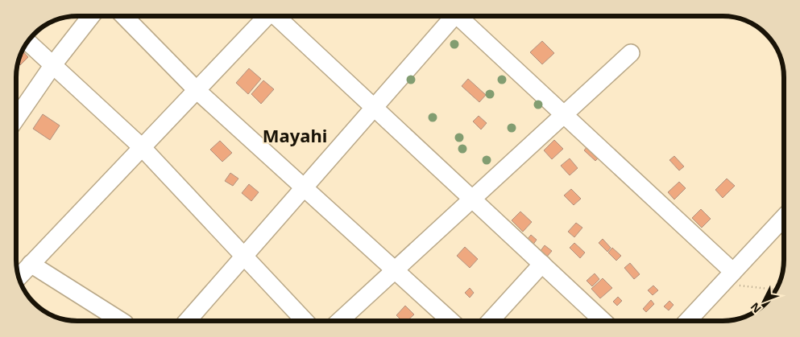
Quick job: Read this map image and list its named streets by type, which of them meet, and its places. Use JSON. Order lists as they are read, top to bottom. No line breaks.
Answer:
{"districts":["Mayahi"],"north":"bottom left"}
